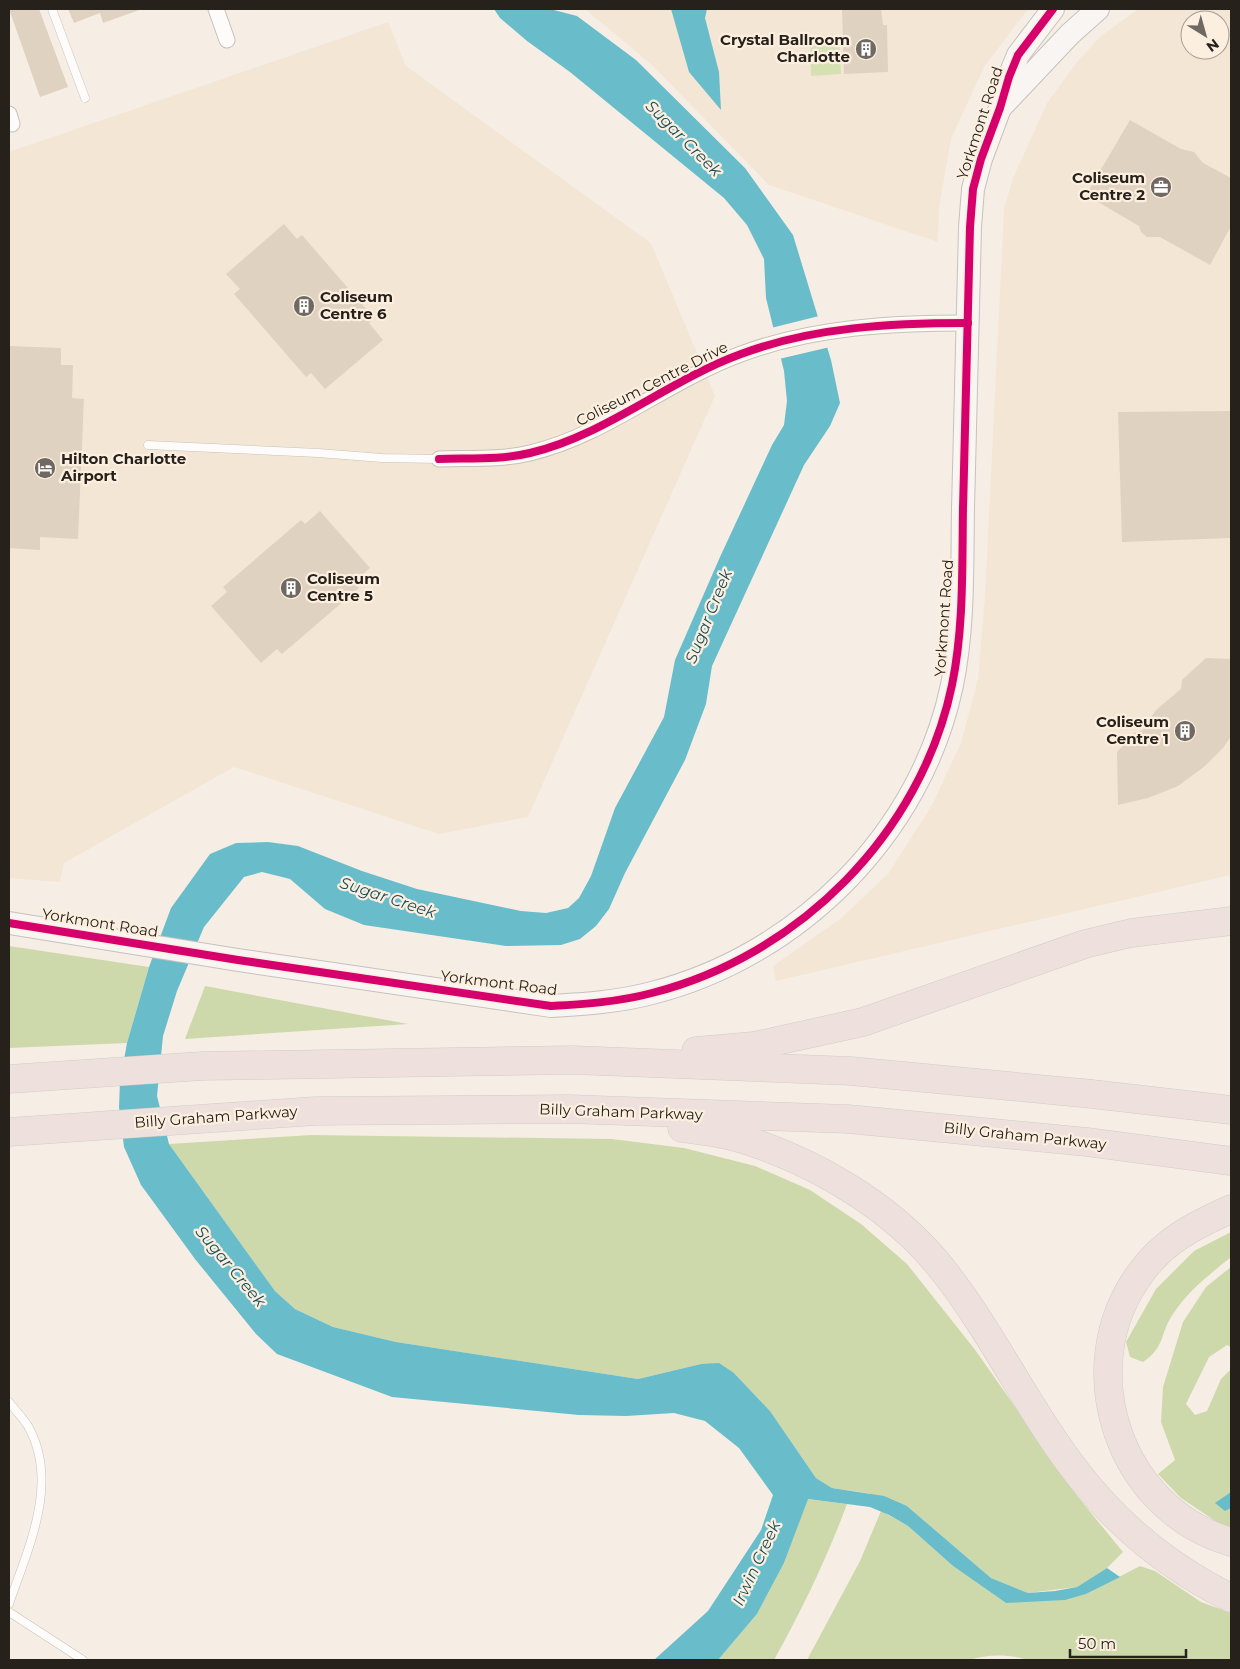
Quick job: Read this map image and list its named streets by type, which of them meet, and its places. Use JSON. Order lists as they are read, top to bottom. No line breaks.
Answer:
{"streets":{"highway":["Billy Graham Parkway"],"street":["Yorkmont Road","Coliseum Centre Drive"]},"crossings":[["Yorkmont Road","Coliseum Centre Drive"]],"water":["Sugar Creek","Irwin Creek"],"places":{"building":["Crystal Ballroom Charlotte","Coliseum Centre 6","Coliseum Centre 5","Coliseum Centre 1"],"office":["Coliseum Centre 2"],"hotel":["Hilton Charlotte Airport"]},"scale_bar":"50 m","north":"bottom right"}
